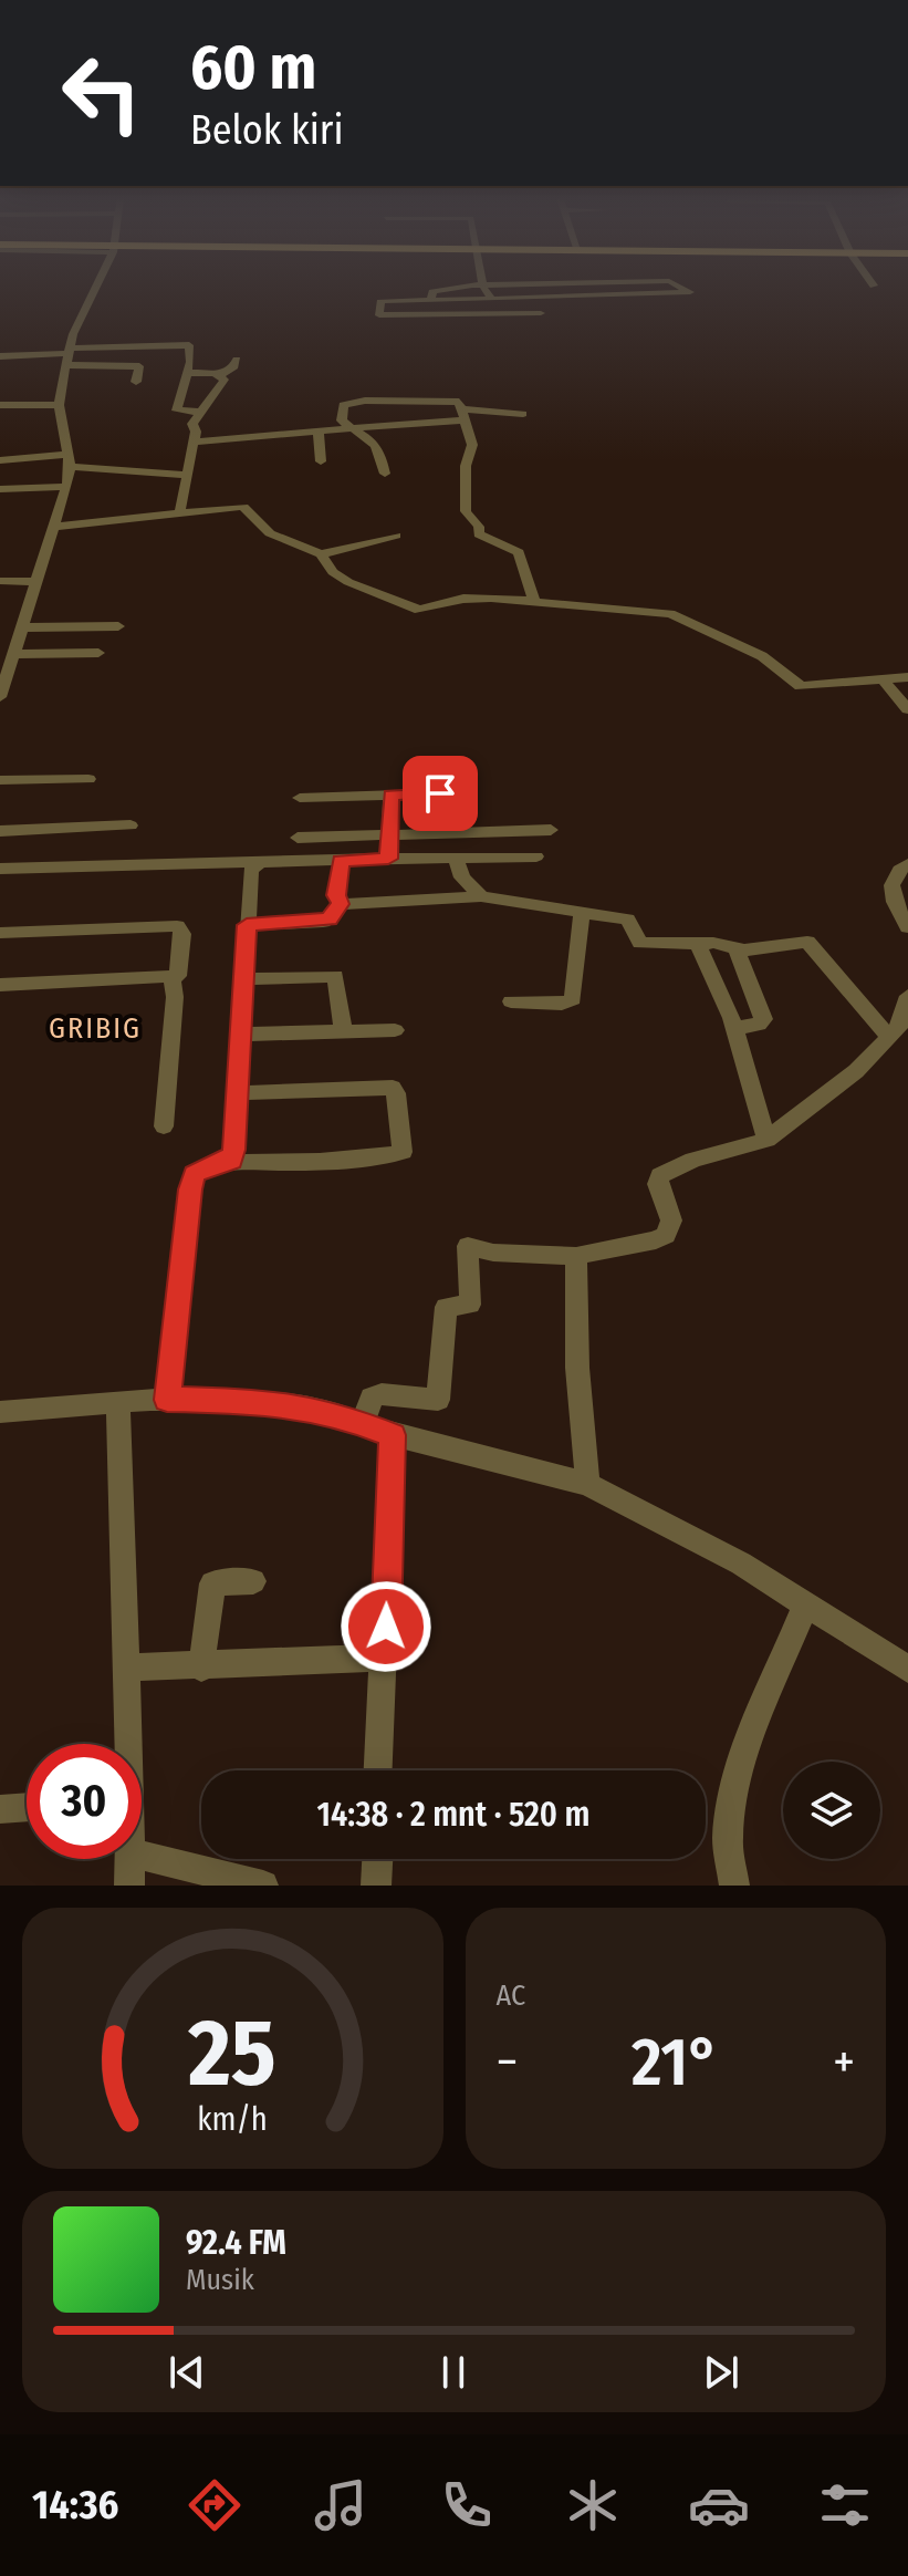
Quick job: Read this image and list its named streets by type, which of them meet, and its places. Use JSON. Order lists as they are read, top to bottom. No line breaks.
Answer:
{"districts":["GRIBIG"],"page":{"turn":["60 m","Belok kiri"],"limit":"30","trip":"14:38 · 2 mnt · 520 m","tile":"AC","heat":["−","21°","+"],"song":["92.4 FM","Musik"],"tabs":"14:36","gauge":["25","km/h"]}}
